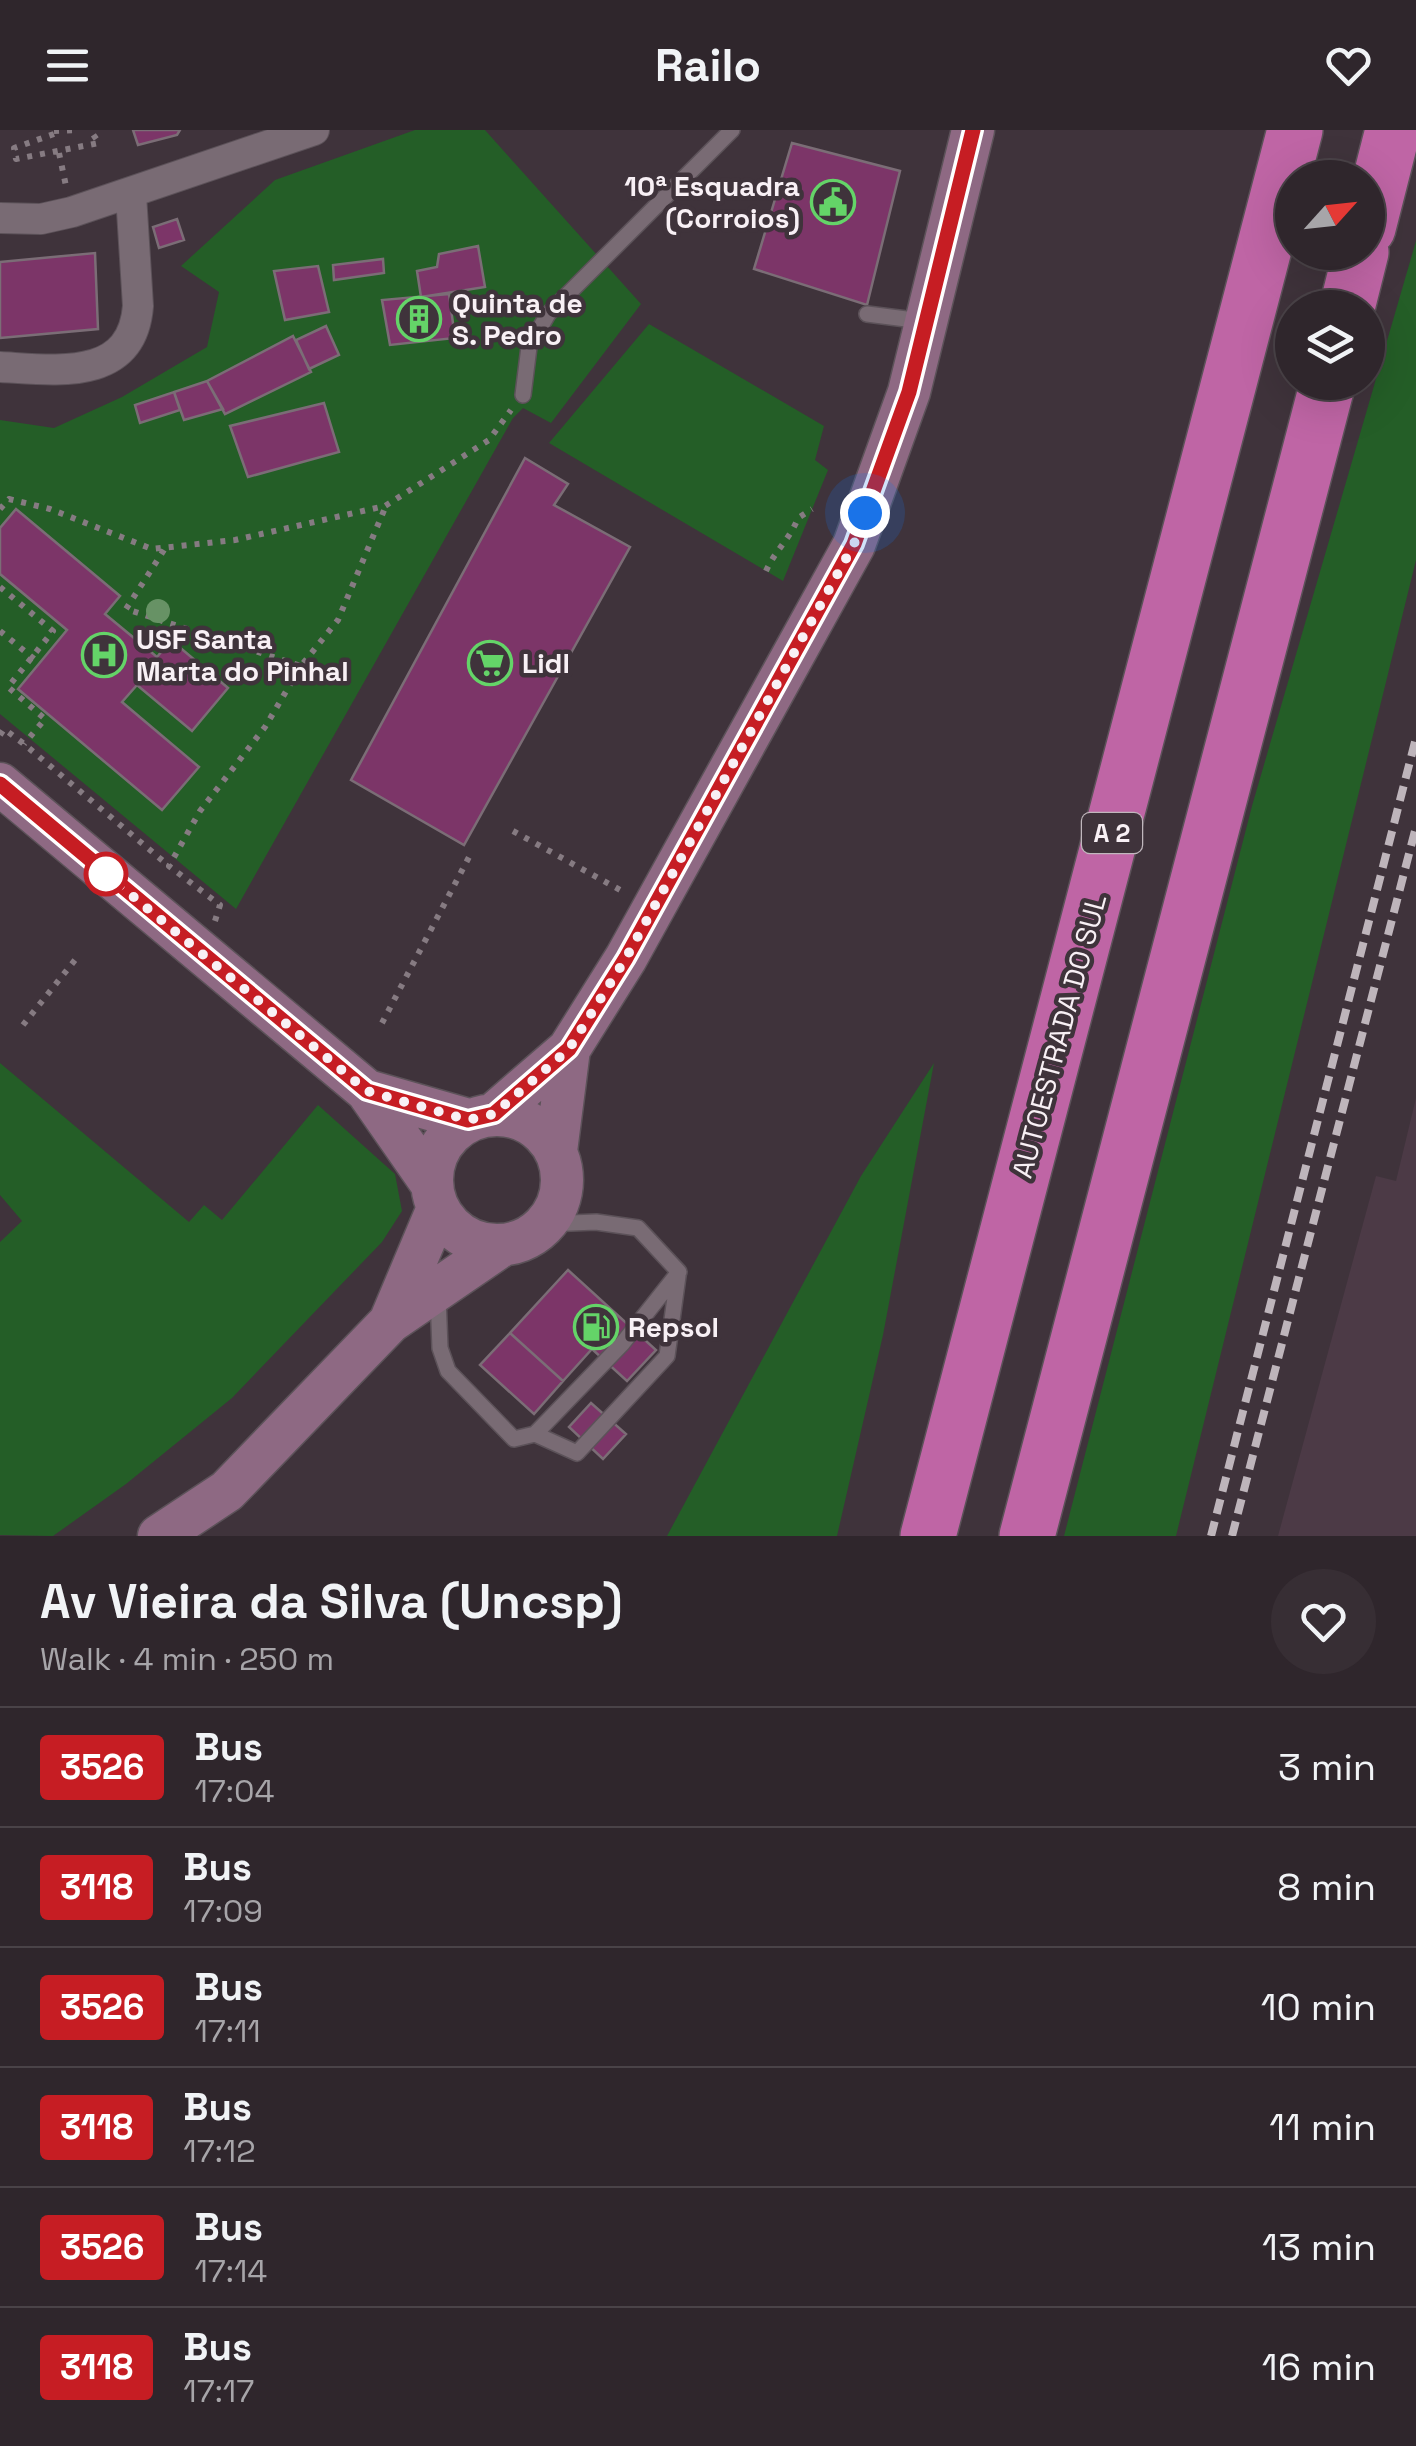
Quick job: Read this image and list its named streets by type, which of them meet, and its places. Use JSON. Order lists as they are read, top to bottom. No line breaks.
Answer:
{"streets":{"highway":["A 2","AUTOESTRADA DO SUL"]},"places":{"public building":["10ª Esquadra (Corroios)"],"building":["Quinta de S. Pedro"],"hospital":["USF Santa Marta do Pinhal"],"supermarket":["Lidl"],"fuel station":["Repsol"]},"lines":["bus line 3526"],"north":"top right","page":{"header":"Railo","heading":["Av Vieira da Silva (Uncsp)","Walk · 4 min · 250 m"],"list":[{"mark":"3526","name":"Bus","note":"17:04","value":"3 min"},{"mark":"3118","name":"Bus","note":"17:09","value":"8 min"},{"mark":"3526","name":"Bus","note":"17:11","value":"10 min"},{"mark":"3118","name":"Bus","note":"17:12","value":"11 min"},{"mark":"3526","name":"Bus","note":"17:14","value":"13 min"},{"mark":"3118","name":"Bus","note":"17:17","value":"16 min"}]}}
